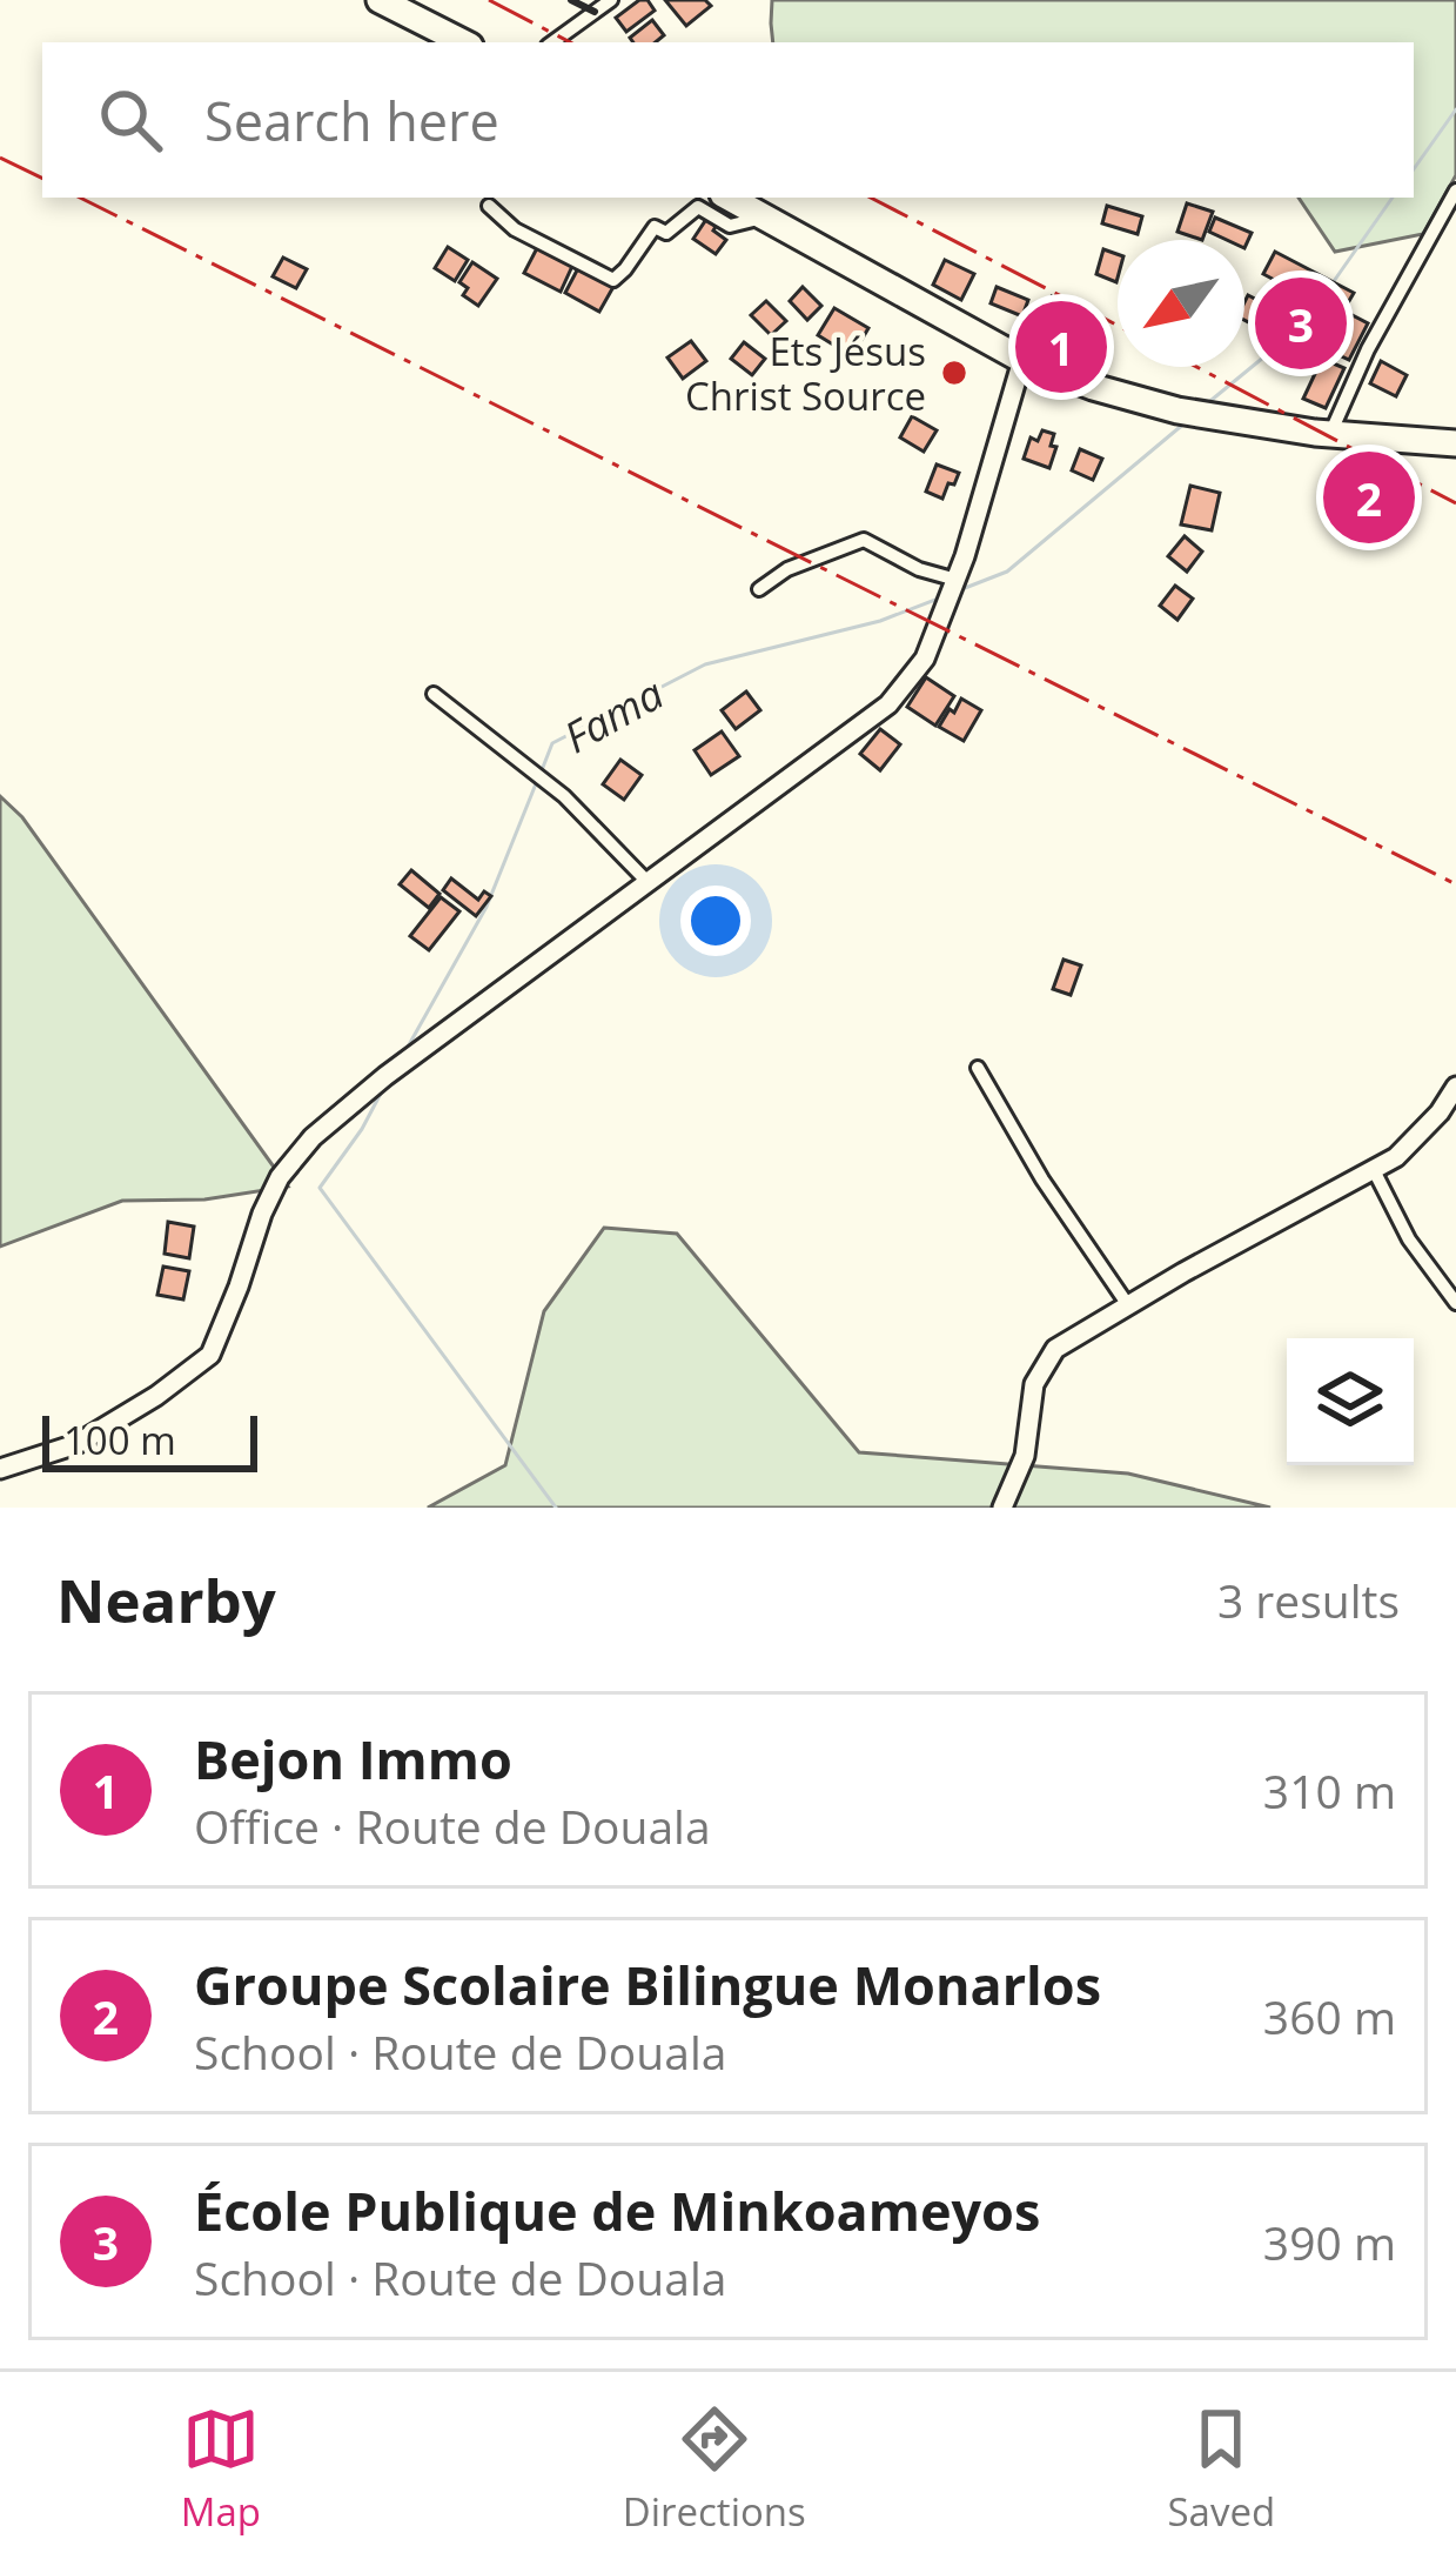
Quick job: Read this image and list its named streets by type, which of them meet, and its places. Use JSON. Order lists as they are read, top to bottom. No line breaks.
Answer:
{"water":["Fama"],"places":["Ets Jésus Christ Source"],"scale_bar":"100 m","north":"bottom left","page":{"search":"Search here","pins":["3","1","2"],"scale":"100 m","heading":["Nearby","3 results"],"list":[{"mark":"1","name":"Bejon Immo","note":"Office · Route de Douala","value":"310 m"},{"mark":"2","name":"Groupe Scolaire Bilingue Monarlos","note":"School · Route de Douala","value":"360 m"},{"mark":"3","name":"École Publique de Minkoameyos","note":"School · Route de Douala","value":"390 m"}],"nav":["Map","Directions","Saved"]}}
